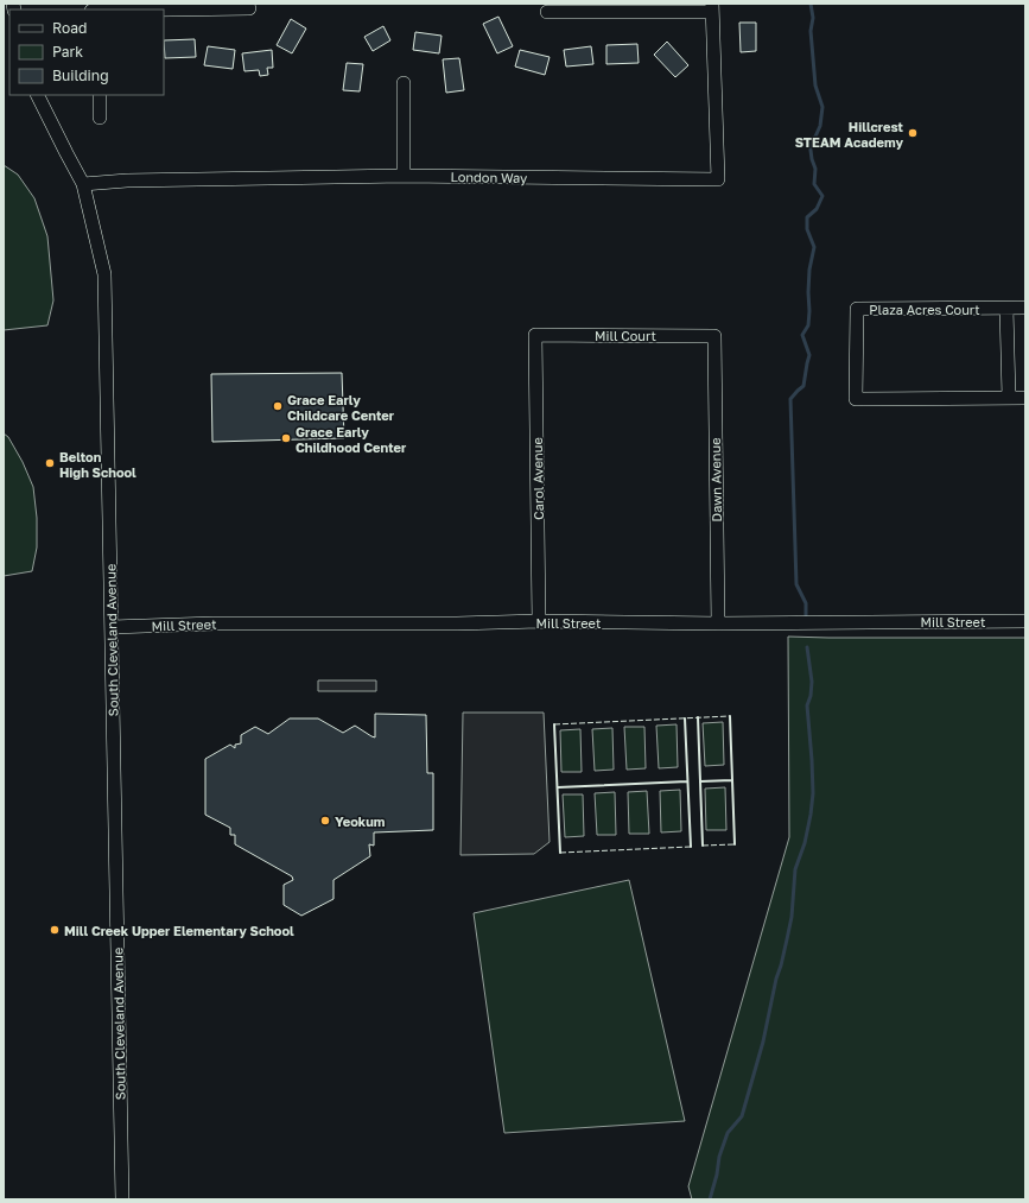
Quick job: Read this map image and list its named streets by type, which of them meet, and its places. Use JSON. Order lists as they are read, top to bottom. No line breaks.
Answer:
{"streets":{"street":["London Way","Plaza Acres Court","Mill Court","Carol Avenue","Dawn Avenue","Mill Street","South Cleveland Avenue"]},"crossings":[["London Way","South Cleveland Avenue"],["Mill Court","Carol Avenue"],["Mill Court","Dawn Avenue"],["Carol Avenue","Mill Street"],["Dawn Avenue","Mill Street"],["Mill Street","South Cleveland Avenue"]],"places":["Hillcrest STEAM Academy","Grace Early Childcare Center","Grace Early Childhood Center","Belton High School","Yeokum","Mill Creek Upper Elementary School"],"legend":["Road","Park","Building"]}
